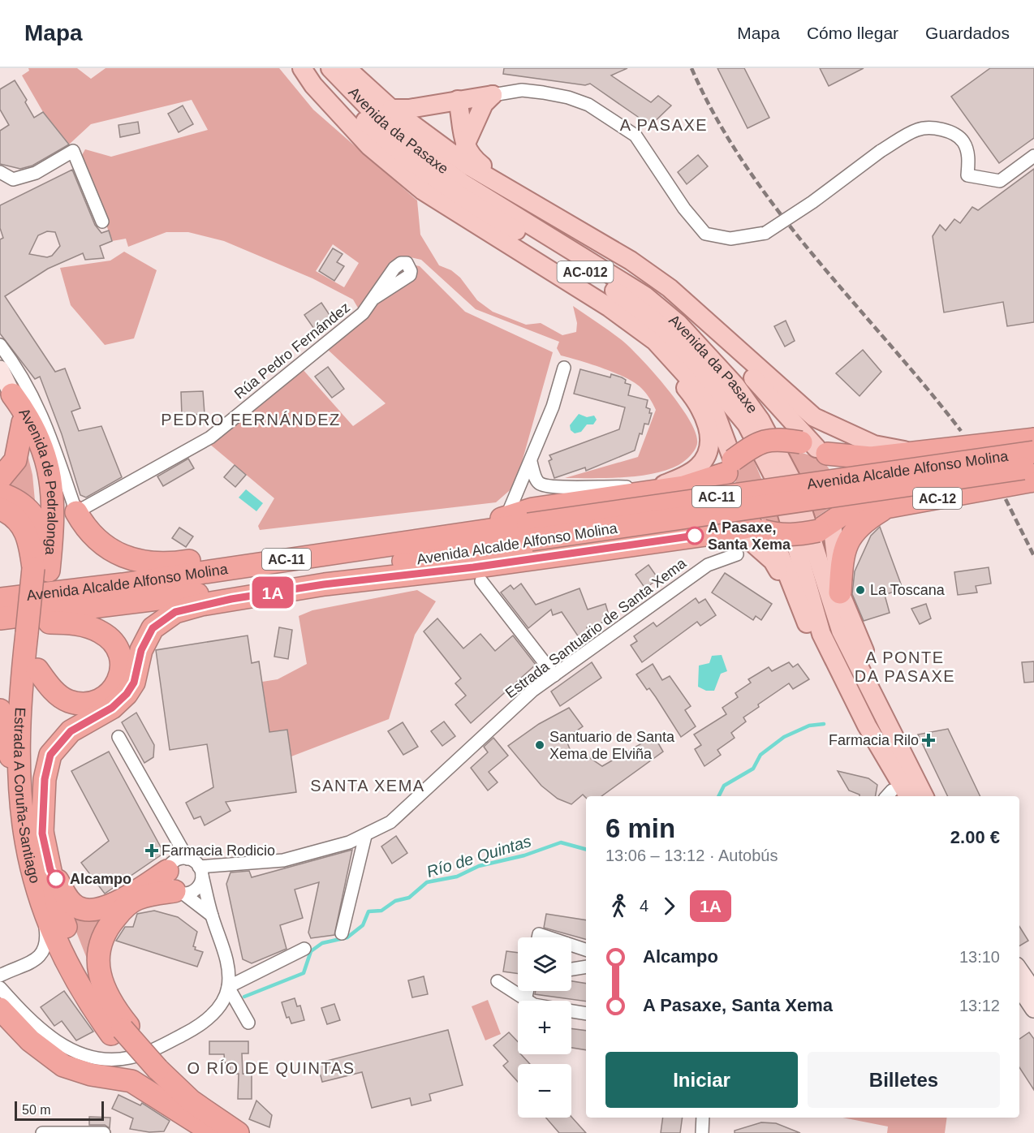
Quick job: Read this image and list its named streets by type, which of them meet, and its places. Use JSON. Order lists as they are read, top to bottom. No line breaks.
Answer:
{"streets":{"highway":["Avenida Alcalde Alfonso Molina","Avenida de Pedralonga","AC-11","AC-12","Estrada A Coruña-Santiago"],"main road":["Avenida da Pasaxe","AC-012"],"street":["Rúa Pedro Fernández","Estrada Santuario de Santa Xema"]},"crossings":[["AC-012","AC-11"],["AC-012","AC-12"],["Rúa Pedro Fernández","Avenida de Pedralonga"],["Avenida de Pedralonga","Estrada A Coruña-Santiago"],["AC-11","AC-12"]],"districts":["A PASAXE","PEDRO FERNÁNDEZ","A PONTE DA PASAXE","SANTA XEMA","O RÍO DE QUINTAS"],"water":["Río de Quintas"],"places":{"other":["A Pasaxe, Santa Xema","La Toscana","Santuario de Santa Xema de Elviña","Alcampo"],"health":["Farmacia Rilo","Farmacia Rodicio"]},"lines":["bus line 1A"],"scale_bar":"50 m","page":{"header":"Mapa","nav":["Mapa","Cómo llegar","Guardados"],"on_map":"1A","heading":["6 min","13:06 – 13:12 · Autobús","2.00 €"],"legs":["4","1A"],"list":[{"name":"Alcampo","value":"13:10"},{"name":"A Pasaxe, Santa Xema","value":"13:12"}],"map_buttons":["+","−"],"buttons":["Iniciar","Billetes"],"scale":"50 m"}}
